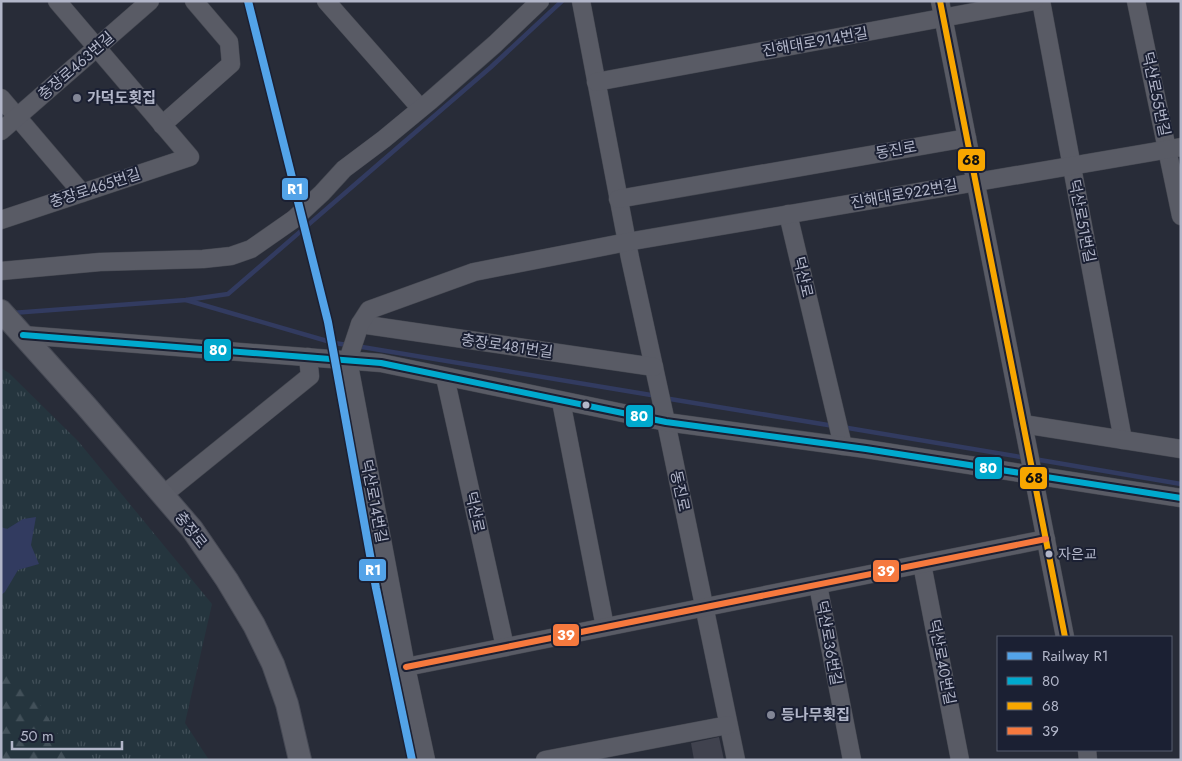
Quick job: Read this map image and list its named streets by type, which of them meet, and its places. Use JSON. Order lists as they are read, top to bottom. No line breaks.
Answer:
{"streets":{"main road":["충장로"],"street":["진해대로914번길","충장로463번길","덕산로55번길","동진로","충장로465번길","진해대로922번길","덕산로51번길","덕산로","충장로481번길","덕산로14번길","덕산로36번길","덕산로40번길"]},"crossings":[["진해대로914번길","동진로"],["덕산로55번길","진해대로922번길"],["동진로","진해대로922번길"],["동진로","충장로481번길"],["진해대로922번길","덕산로51번길"],["진해대로922번길","덕산로"]],"places":["가덕도횟집","자은교","등나무횟집"],"lines":["rail line R1","transit line 68","transit line 80","transit line 39"],"legend":["Railway R1","80","68","39"],"scale_bar":"50 m"}
